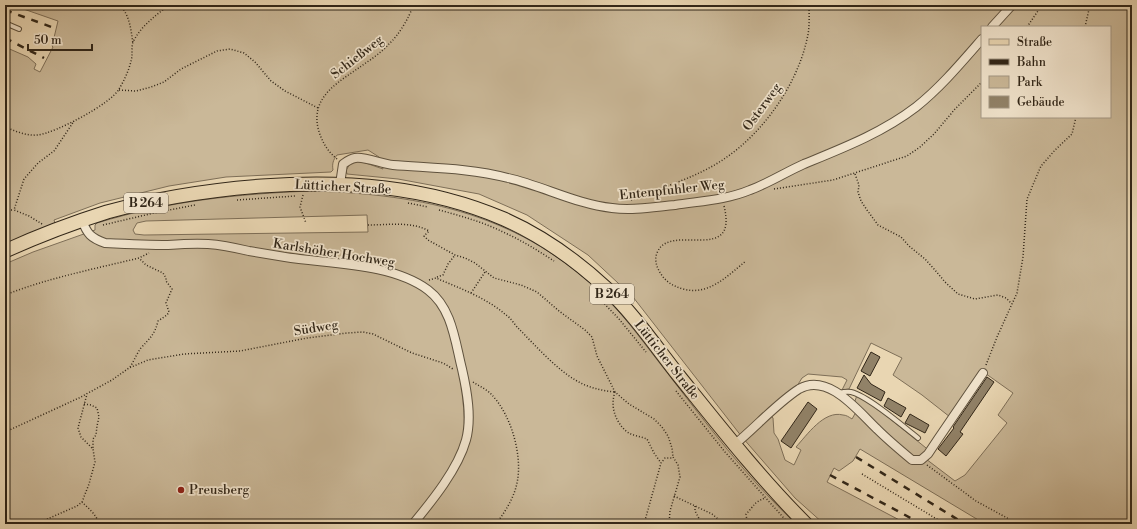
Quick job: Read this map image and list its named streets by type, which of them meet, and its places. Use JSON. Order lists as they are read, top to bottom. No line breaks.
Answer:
{"streets":{"main road":["Lütticher Straße","B 264"],"street":["Entenpfuhler Weg","Karlshöher Hochweg"],"path":["Schießweg","Osterweg","Südweg"]},"crossings":[["Lütticher Straße","Karlshöher Hochweg"],["Karlshöher Hochweg","Südweg"]],"places":["Preusberg"],"legend":["Straße","Bahn","Park","Gebäude"],"scale_bar":"50 m"}
